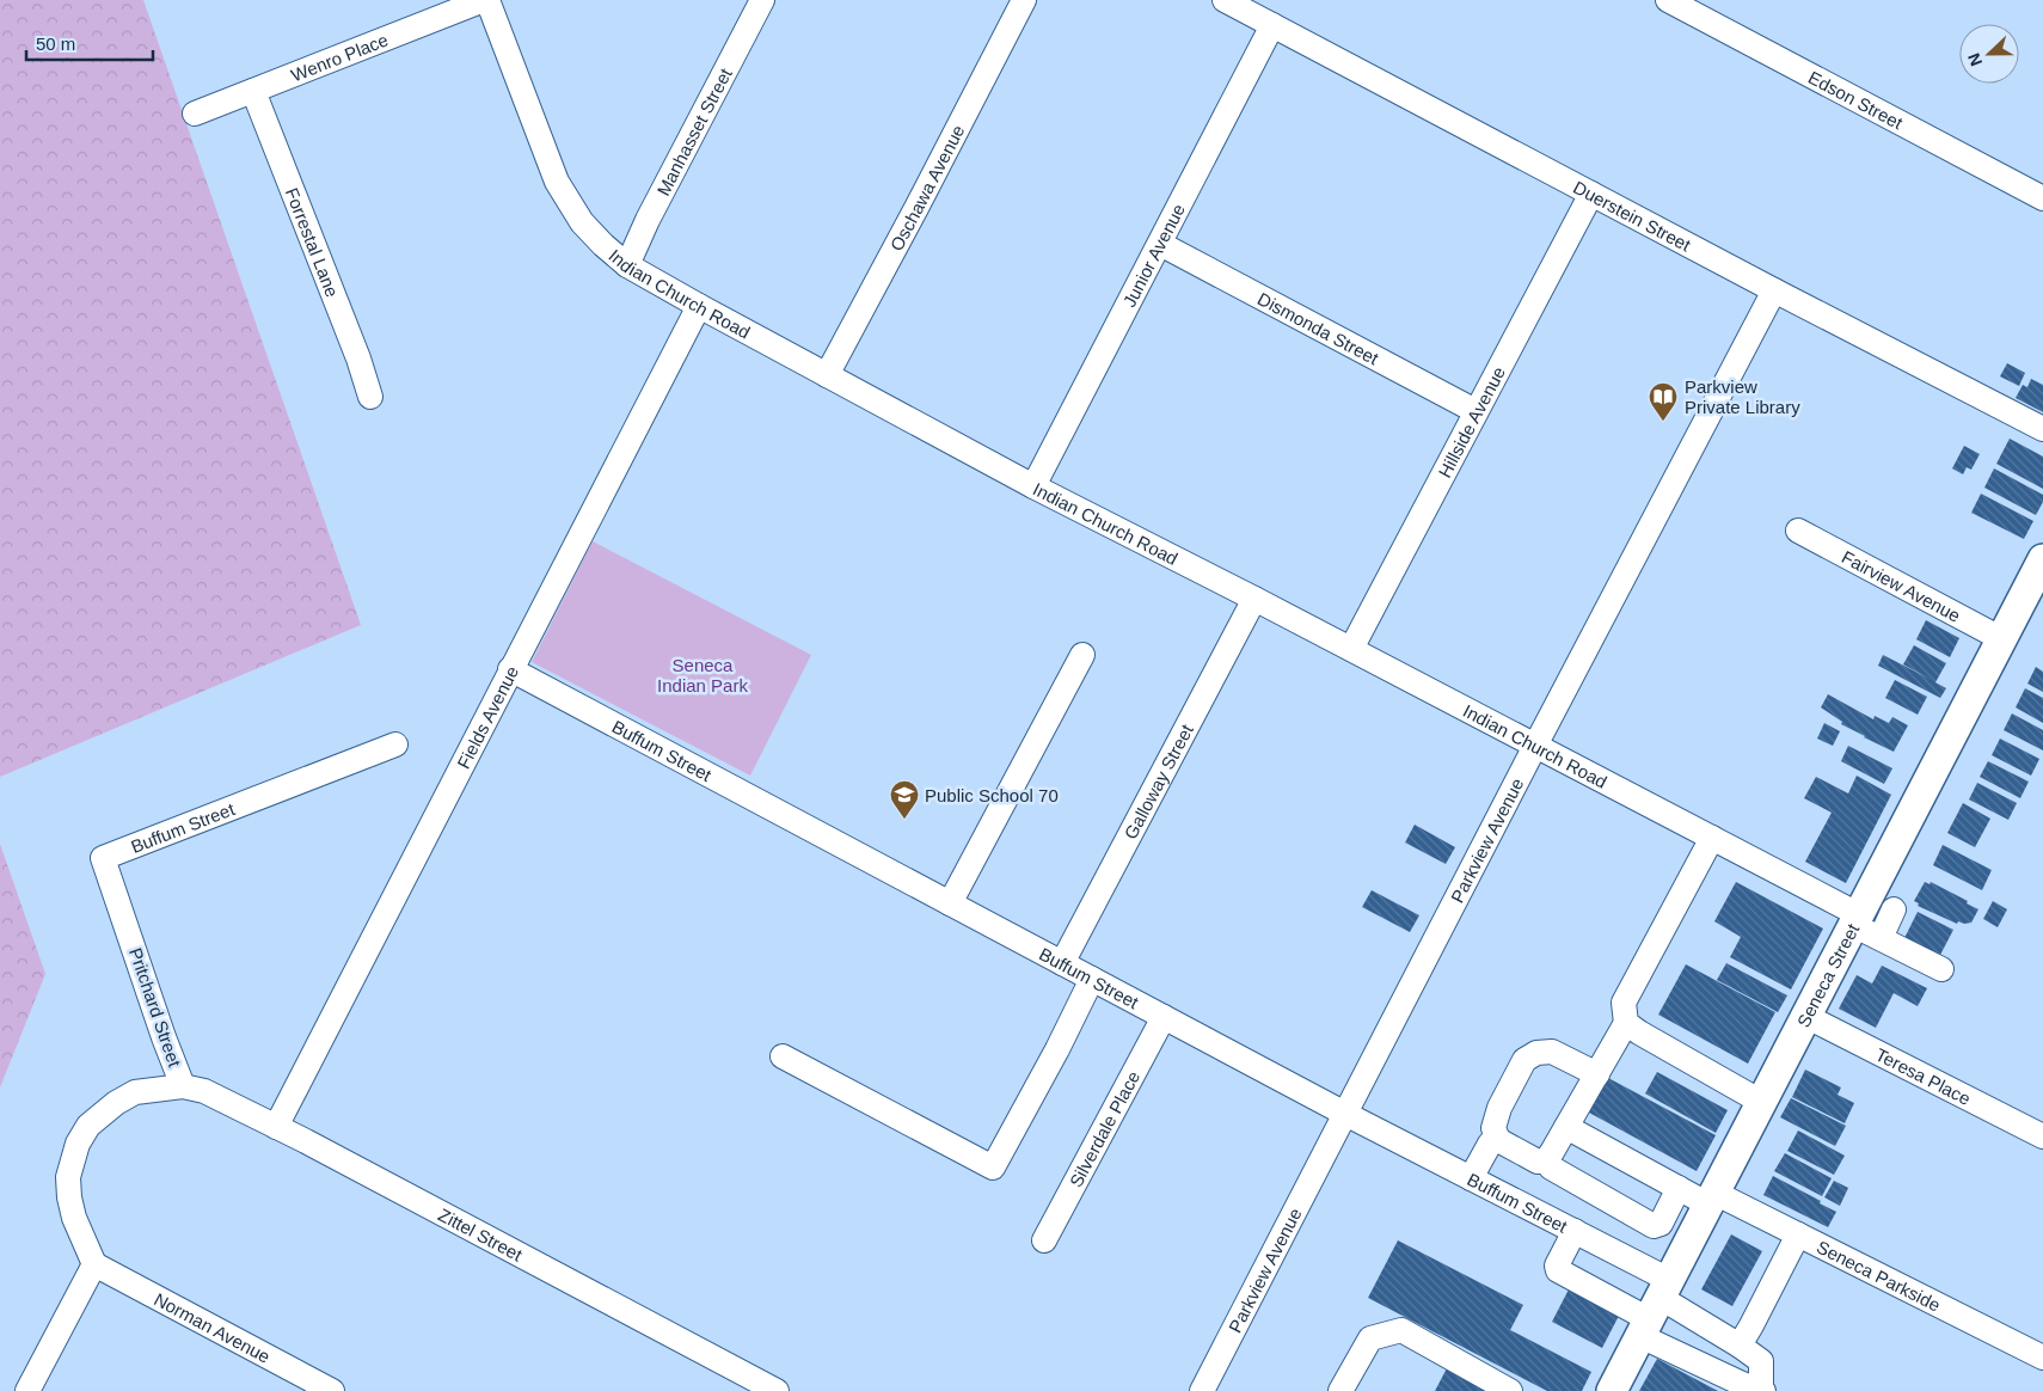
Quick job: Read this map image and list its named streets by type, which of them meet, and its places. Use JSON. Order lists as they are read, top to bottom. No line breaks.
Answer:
{"streets":{"main road":["Seneca Street"],"street":["Wenro Place","Edson Street","Manhasset Street","Oschawa Avenue","Duerstein Street","Forrestal Lane","Junior Avenue","Indian Church Road","Dismonda Street","Hillside Avenue","Fairview Avenue","Fields Avenue","Buffum Street","Galloway Street","Parkview Avenue","Pritchard Street","Teresa Place","Silverdale Place","Zittel Street","Seneca Parkside","Norman Avenue"]},"crossings":[["Wenro Place","Forrestal Lane"],["Wenro Place","Indian Church Road"],["Manhasset Street","Indian Church Road"],["Oschawa Avenue","Indian Church Road"],["Duerstein Street","Junior Avenue"],["Duerstein Street","Hillside Avenue"],["Duerstein Street","Parkview Avenue"],["Junior Avenue","Indian Church Road"],["Junior Avenue","Dismonda Street"],["Indian Church Road","Hillside Avenue"],["Indian Church Road","Fields Avenue"],["Indian Church Road","Galloway Street"],["Indian Church Road","Parkview Avenue"],["Indian Church Road","Seneca Street"],["Dismonda Street","Hillside Avenue"],["Fairview Avenue","Seneca Street"],["Fields Avenue","Buffum Street"],["Fields Avenue","Zittel Street"],["Buffum Street","Galloway Street"],["Buffum Street","Parkview Avenue"],["Buffum Street","Seneca Street"],["Buffum Street","Pritchard Street"],["Buffum Street","Silverdale Place"],["Seneca Street","Teresa Place"],["Seneca Street","Seneca Parkside"],["Pritchard Street","Zittel Street"],["Pritchard Street","Norman Avenue"]],"parks":["Seneca Indian Park"],"places":{"library":["Parkview Private Library"],"school or university":["Public School 70"]},"scale_bar":"50 m","north":"left"}
